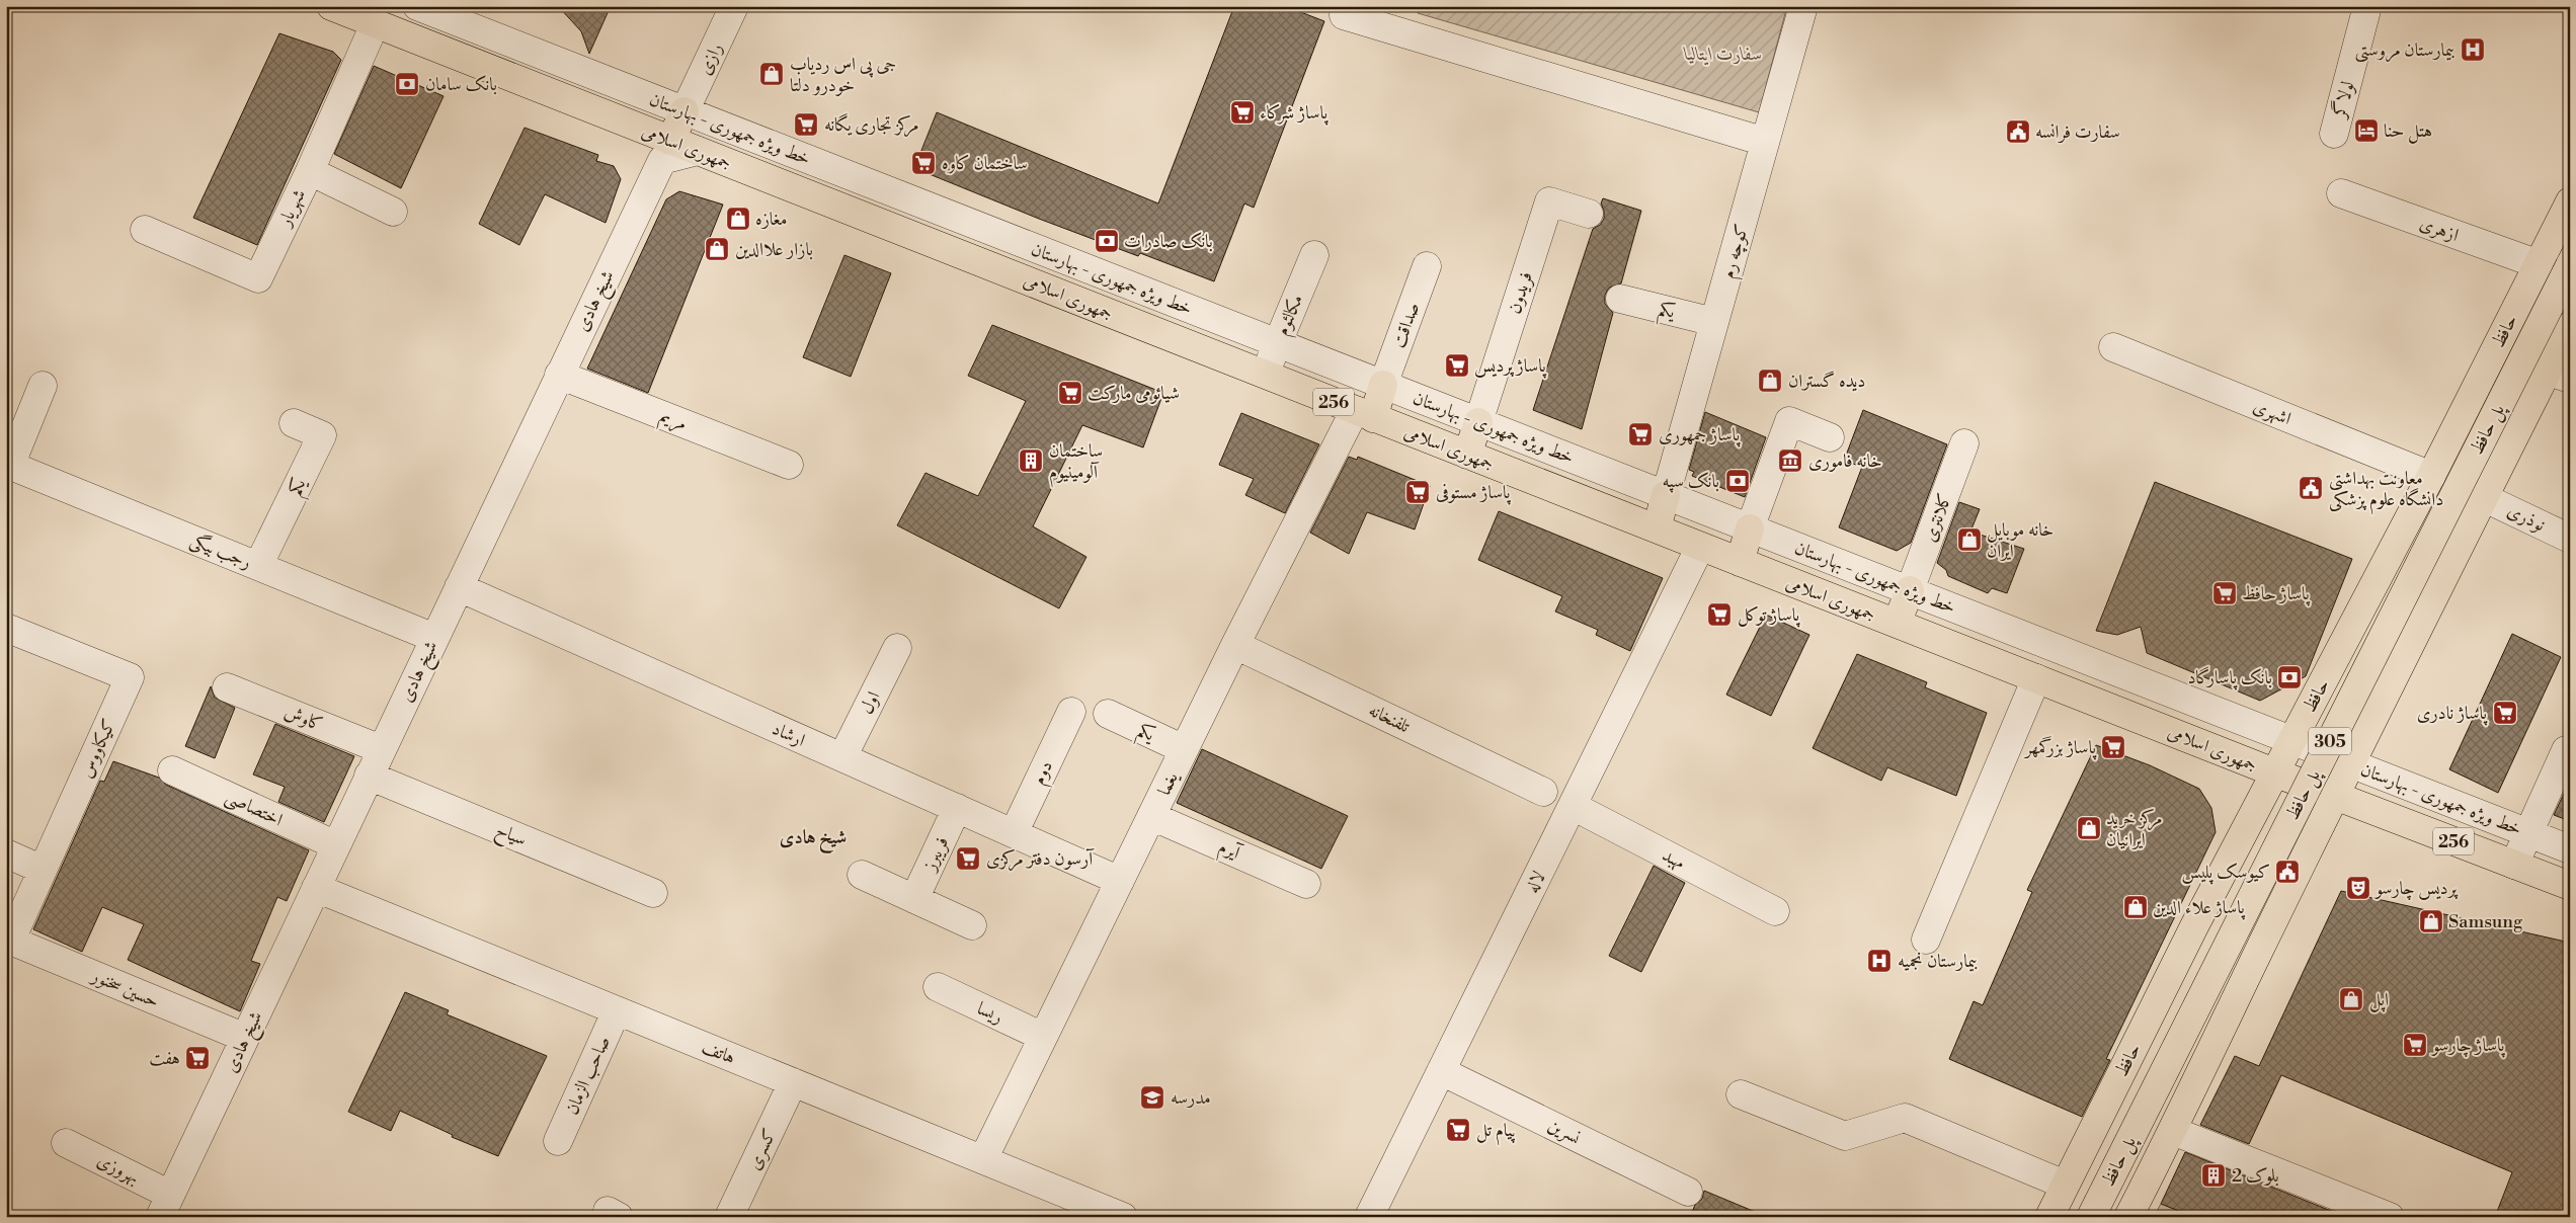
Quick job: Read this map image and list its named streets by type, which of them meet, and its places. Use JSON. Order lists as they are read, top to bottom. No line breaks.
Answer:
{"streets":{"main road":["جمهوری اسلامی","حافظ","256","پل حافظ","305"],"street":["رازی","لولاگر","خط ویژه جمهوری - بهارستان","شهریار","ازهری","کوچه رم","فریدون","شیخ هادی","یکم","مکالئوم","صداقت","اشهری","مریم","کلانتری","نوذری","رجب بیگی","اول","کاوش","تلفنخانه","ارشاد","کیکاووس","دوم","یغما","اختصاصی","سیاح","آیرم","فریبرز","مهبد","لاله","حسین سخنور","ریسا","هاتف","صاحب الزمان","نسرین","کسری","بهروزی"]},"crossings":[["رازی","خط ویژه جمهوری - بهارستان"],["خط ویژه جمهوری - بهارستان","کوچه رم"],["خط ویژه جمهوری - بهارستان","فریدون"],["خط ویژه جمهوری - بهارستان","مکالئوم"],["خط ویژه جمهوری - بهارستان","صداقت"],["خط ویژه جمهوری - بهارستان","حافظ"],["خط ویژه جمهوری - بهارستان","کلانتری"],["جمهوری اسلامی","شهریار"],["جمهوری اسلامی","شیخ هادی"],["جمهوری اسلامی","مکالئوم"],["جمهوری اسلامی","حافظ"],["جمهوری اسلامی","یغما"],["جمهوری اسلامی","لاله"],["ازهری","حافظ"],["کوچه رم","یکم"],["شیخ هادی","مریم"],["شیخ هادی","رجب بیگی"],["شیخ هادی","کاوش"],["شیخ هادی","ارشاد"],["شیخ هادی","اختصاصی"],["شیخ هادی","سیاح"],["شیخ هادی","حسین سخنور"],["شیخ هادی","هاتف"],["شیخ هادی","بهروزی"],["یکم","رجب بیگی"],["یکم","یغما"],["حافظ","اشهری"],["اول","ارشاد"],["تلفنخانه","یغما"],["ارشاد","دوم"],["ارشاد","یغما"],["ارشاد","فریبرز"],["کیکاووس","حسین سخنور"],["یغما","آیرم"],["یغما","ریسا"],["یغما","هاتف"],["مهبد","لاله"],["لاله","نسرین"],["هاتف","صاحب الزمان"],["هاتف","کسری"]],"districts":["شیخ هادی"],"parks":["سفارت ایتالیا"],"places":{"hospital":["بیمارستان مروستی","بیمارستان نجمیه"],"shop":["جی پی اس ردیاب خودرو دلتا","مغازه","بازار علاالدین","دیده گستران","خانه موبایل ایران","مرکز خرید ایرانیان","پاساژ علاء الدین","Samsung","اپل"],"bank":["بانک سامان","بانک صادرات","بانک سپه","بانک پاسارگاد"],"supermarket":["پاساژ شرکاء","مرکز تجاری یگانه","ساختمان کاوه","پاساژ پردیس","شیائومی مارکت","پاساژ جمهوری","پاساژ مستوفی","پاساژ حافظ","پاساژ توکل","پاساژ نادری","پاساژ بزرگمهر","آرسون دفتر مرکزی","پاساژ چارسو","هفت","پیام تل"],"hotel":["هتل حنا"],"public building":["سفارت فرانسه","معاونت بهداشتی دانشگاه علوم پزشکی","کیوسک پلیس"],"building":["ساختمان آلومینیوم","بلوک 2"],"museum":["خانه فاموری"],"theatre":["پردیس چارسو"],"school or university":["مدرسه"]}}
